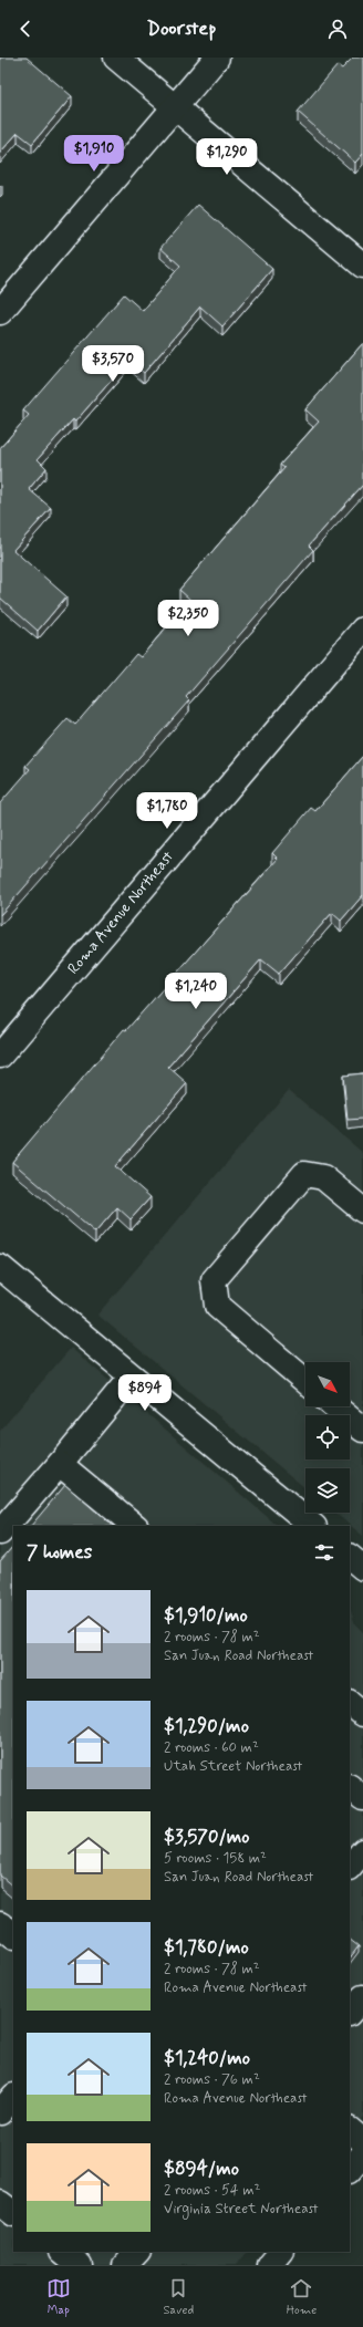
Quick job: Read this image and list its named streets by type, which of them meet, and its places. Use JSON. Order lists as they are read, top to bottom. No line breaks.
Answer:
{"streets":{"street":["Roma Avenue Northeast"]},"north":"bottom right","page":{"header":"Doorstep","price":["$1,910","$1,290","$3,570","$2,350","$1,780","$1,240","$894"],"heading":"7 homes","list":[{"name":"$1,910/mo","note":"2 rooms · 78 m² · San Juan Road Northeast"},{"name":"$1,290/mo","note":"2 rooms · 60 m² · Utah Street Northeast"},{"name":"$3,570/mo","note":"5 rooms · 158 m² · San Juan Road Northeast"},{"name":"$1,780/mo","note":"2 rooms · 78 m² · Roma Avenue Northeast"},{"name":"$1,240/mo","note":"2 rooms · 76 m² · Roma Avenue Northeast"},{"name":"$894/mo","note":"2 rooms · 54 m² · Virginia Street Northeast"}],"tabs":["Map","Saved","Home"]}}
